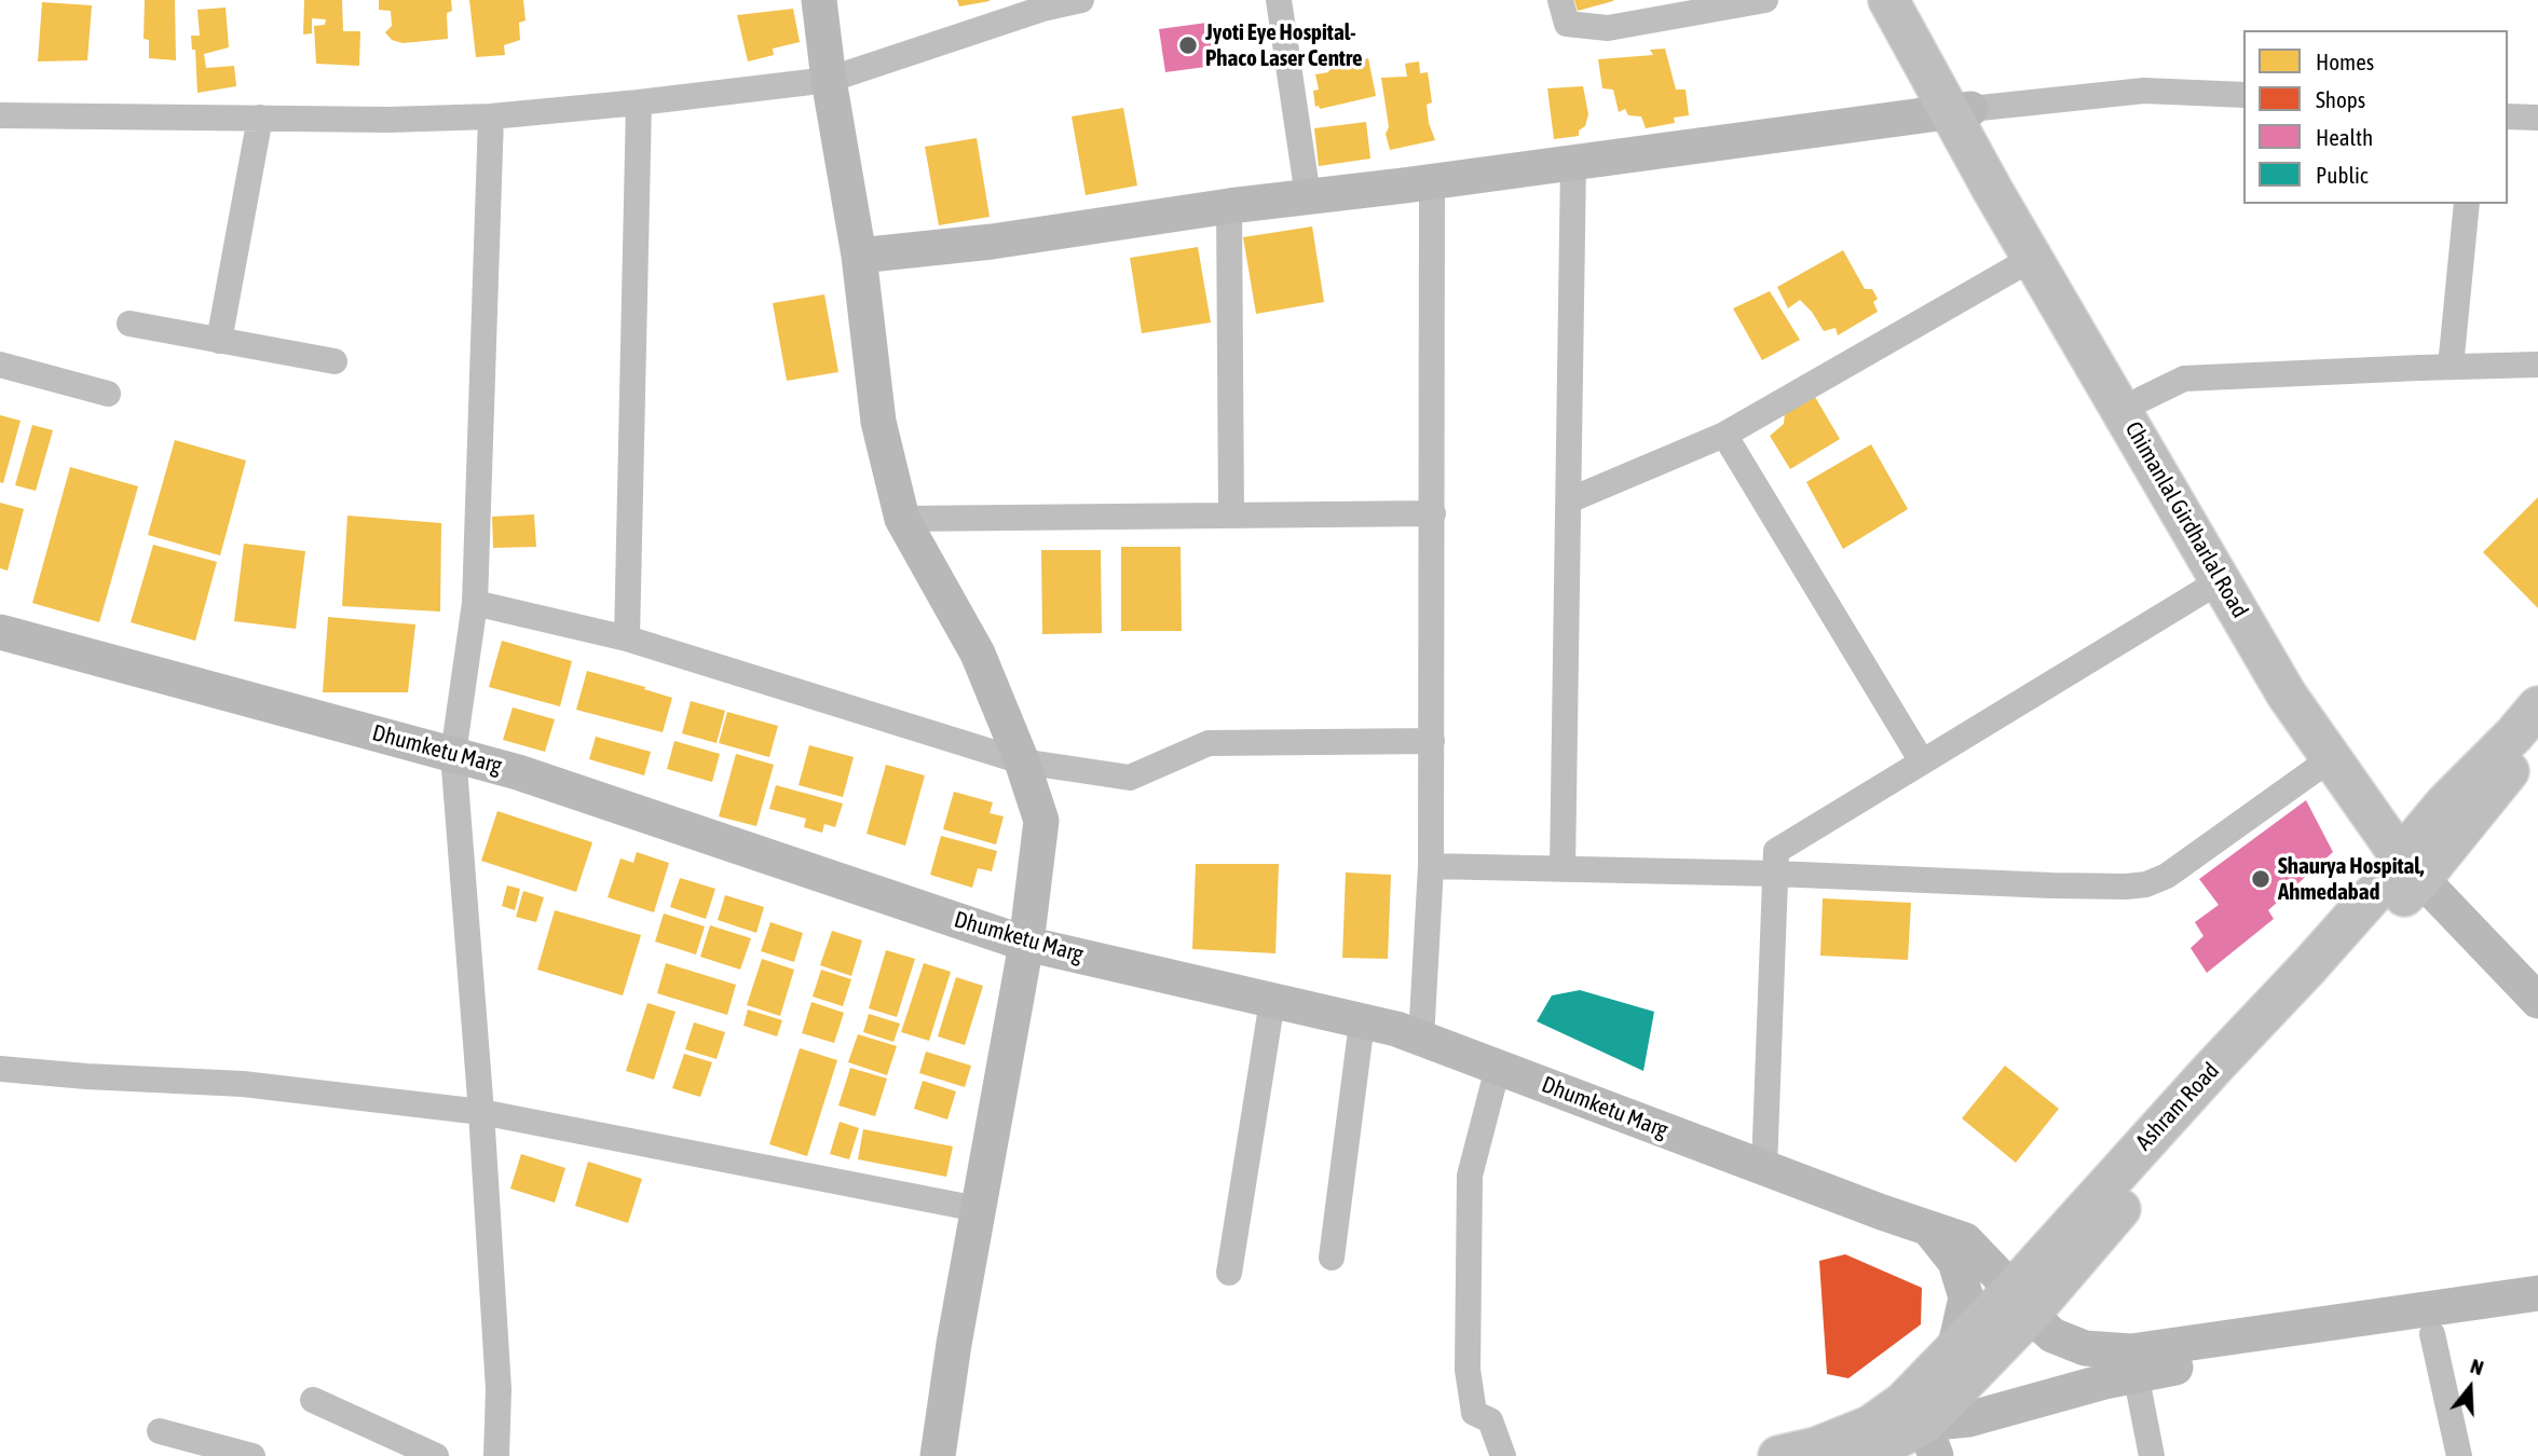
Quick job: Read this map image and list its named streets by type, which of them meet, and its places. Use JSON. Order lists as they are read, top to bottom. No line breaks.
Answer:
{"streets":{"main road":["Chimanlal Girdharlal Road","Ashram Road"],"street":["Dhumketu Marg"]},"crossings":[["Chimanlal Girdharlal Road","Ashram Road"],["Dhumketu Marg","Ashram Road"]],"places":["Jyoti Eye Hospital- Phaco Laser Centre","Shaurya Hospital, Ahmedabad"],"legend":["Homes","Shops","Health","Public"],"north":"top"}
